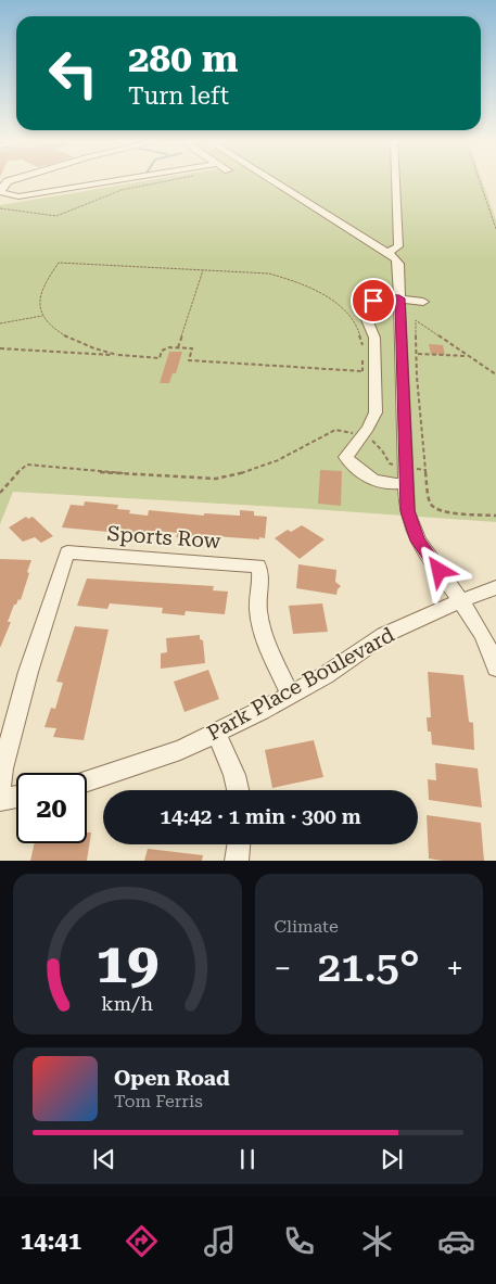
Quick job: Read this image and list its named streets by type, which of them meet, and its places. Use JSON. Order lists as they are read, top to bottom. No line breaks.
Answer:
{"streets":{"street":["Sports Row","Park Place Boulevard"]},"crossings":[["Sports Row","Park Place Boulevard"]],"page":{"turn":["280 m","Turn left"],"limit":"20","trip":"14:42 · 1 min · 300 m","tile":"Climate","heat":["−","21.5°","+"],"song":["Open Road","Tom Ferris"],"tabs":"14:41","gauge":["19","km/h"]}}
